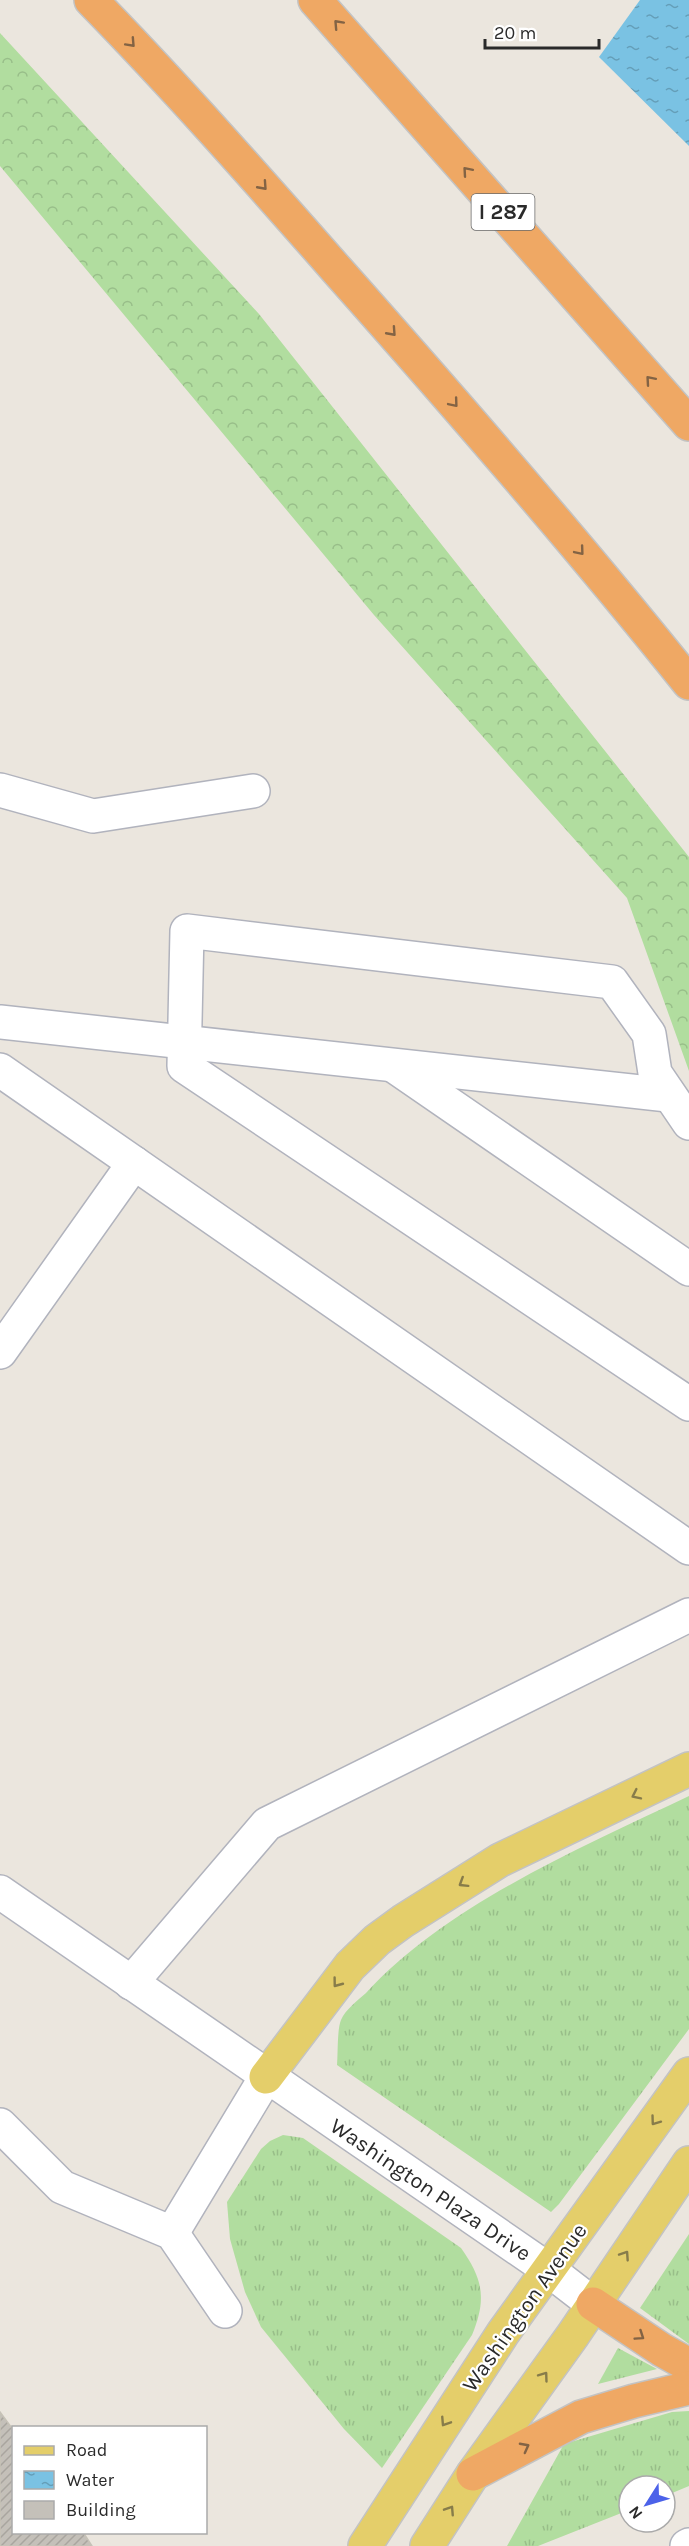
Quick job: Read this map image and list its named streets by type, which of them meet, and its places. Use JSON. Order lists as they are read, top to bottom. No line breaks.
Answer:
{"streets":{"highway":["I 287"],"main road":["Washington Avenue"],"street":["Washington Plaza Drive"]},"crossings":[["Washington Plaza Drive","Washington Avenue"]],"legend":["Road","Water","Building"],"scale_bar":"20 m","north":"bottom left"}
